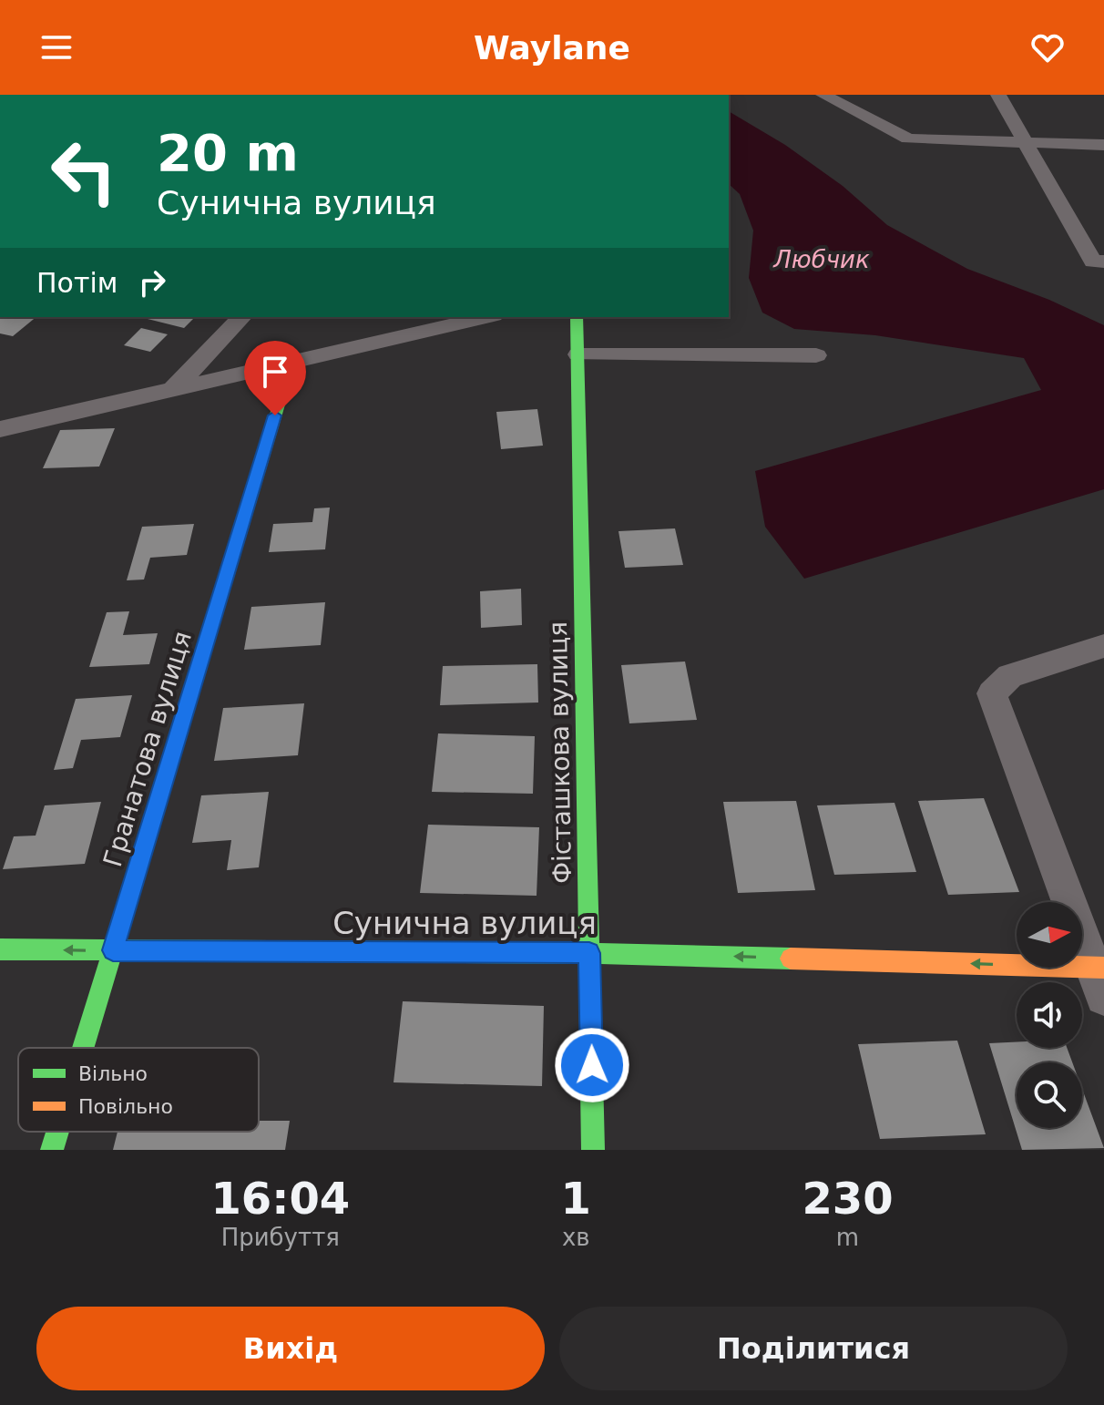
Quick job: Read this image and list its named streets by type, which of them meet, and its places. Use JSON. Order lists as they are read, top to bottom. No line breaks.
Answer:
{"streets":{"street":["Гранатова вулиця","Фісташкова вулиця","Сунична вулиця"]},"crossings":[["Гранатова вулиця","Сунична вулиця"],["Фісташкова вулиця","Сунична вулиця"]],"one_way":["Сунична вулиця"],"water":["Любчик"],"legend":["Вільно","Повільно"],"north":"right","page":{"header":"Waylane","turn":["20 m","Сунична вулиця"],"then":"Потім","eta":["16:04","Прибуття","1","хв","230","m"],"buttons":["Вихід","Поділитися"]}}
